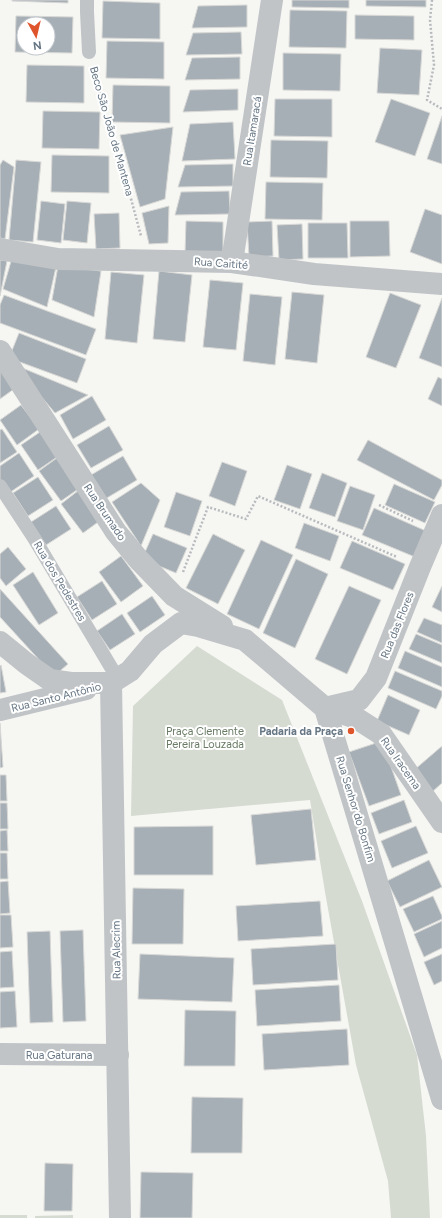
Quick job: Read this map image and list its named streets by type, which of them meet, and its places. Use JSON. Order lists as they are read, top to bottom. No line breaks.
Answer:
{"streets":{"street":["Rua Itamaracá","Rua Caitité","Rua Brumado","Rua das Flores","Rua Santo Antônio","Rua Iracema","Rua Senhor do Bonfim","Rua Alecrim","Rua Gaturana"],"lane":["Beco São João de Mantena","Rua dos Pedestres"]},"crossings":[["Beco São João de Mantena","Rua Caitité"],["Rua Itamaracá","Rua Caitité"],["Rua dos Pedestres","Rua Santo Antônio"],["Rua dos Pedestres","Rua Alecrim"],["Rua das Flores","Rua Iracema"],["Rua das Flores","Rua Senhor do Bonfim"],["Rua Santo Antônio","Rua Alecrim"],["Rua Iracema","Rua Senhor do Bonfim"],["Rua Alecrim","Rua Gaturana"]],"parks":["Praça Clemente Pereira Louzada"],"places":["Padaria da Praça"],"north":"bottom"}
